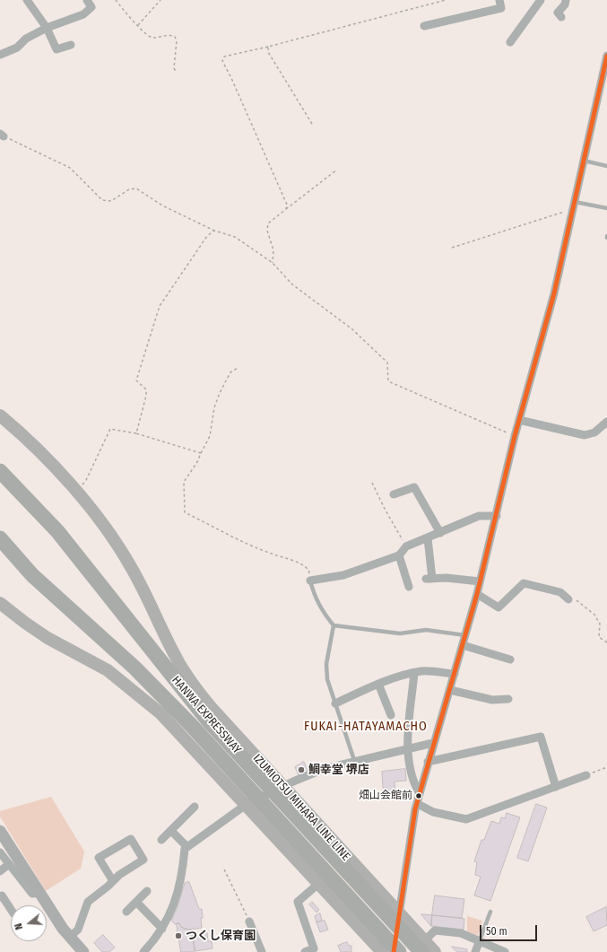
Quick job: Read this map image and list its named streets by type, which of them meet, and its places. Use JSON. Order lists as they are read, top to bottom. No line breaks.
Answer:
{"streets":{"highway":["HANWA EXPRESSWAY"],"main road":["IZUMIOTSU MIHARA LINE LINE"]},"crossings":[["HANWA EXPRESSWAY","IZUMIOTSU MIHARA LINE LINE"]],"districts":["FUKAI-HATAYAMACHO"],"places":["鯛幸堂 堺店","畑山会館前","つくし保育園"],"scale_bar":"50 m","north":"left"}
